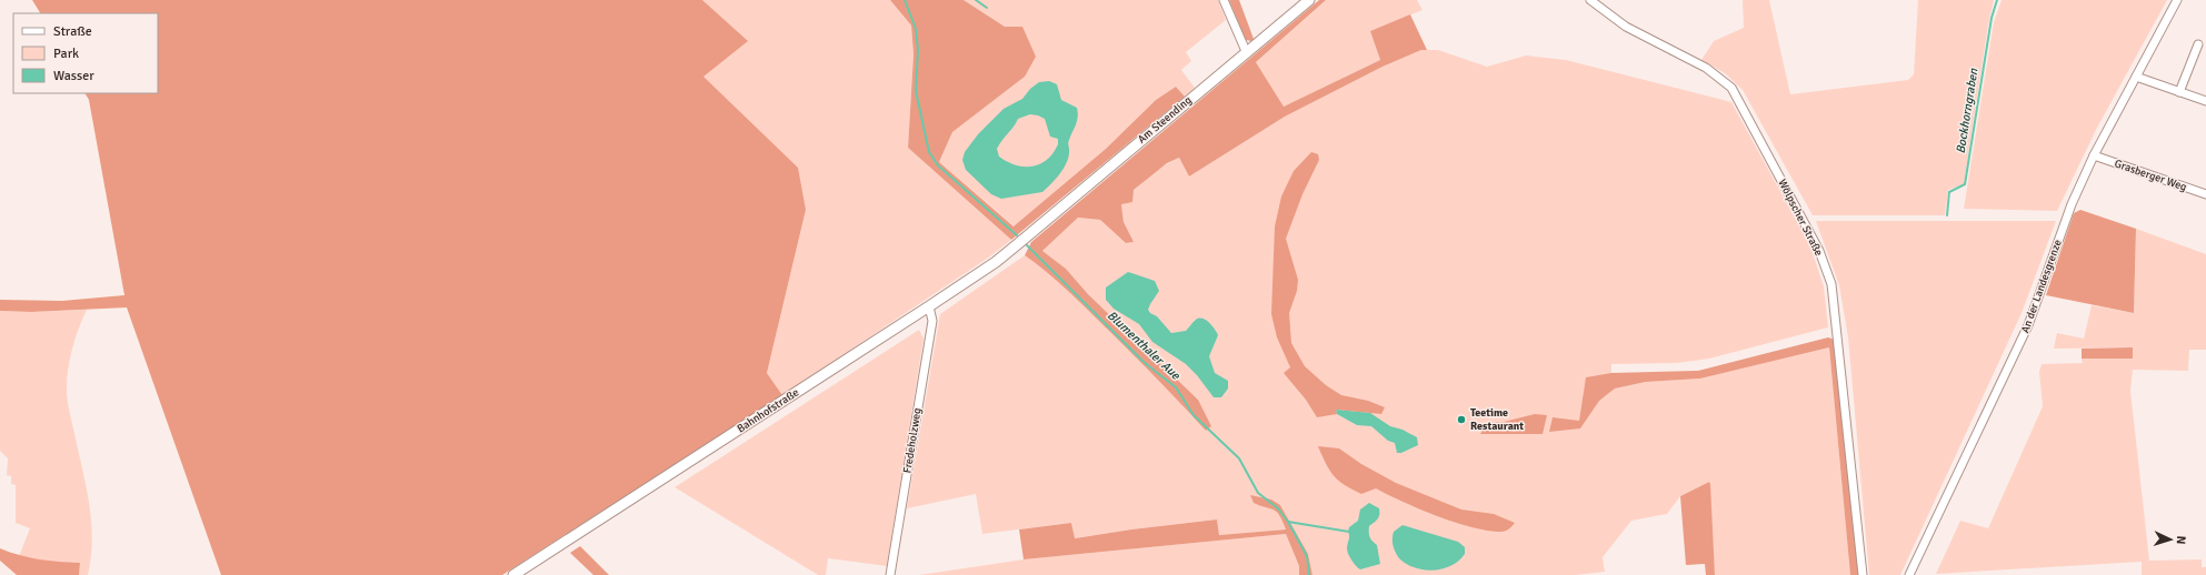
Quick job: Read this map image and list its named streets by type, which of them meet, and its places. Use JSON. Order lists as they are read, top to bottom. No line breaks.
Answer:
{"streets":{"street":["Am Steending","Grasberger Weg","Wölpscher Straße","An der Landesgrenze","Bahnhofstraße","Fredeholzweg"]},"crossings":[["Am Steending","Bahnhofstraße"],["Grasberger Weg","An der Landesgrenze"],["Bahnhofstraße","Fredeholzweg"]],"water":["Bockhorngraben","Blumenthaler Aue"],"places":["Teetime Restaurant"],"legend":["Straße","Park","Wasser"],"north":"right"}
